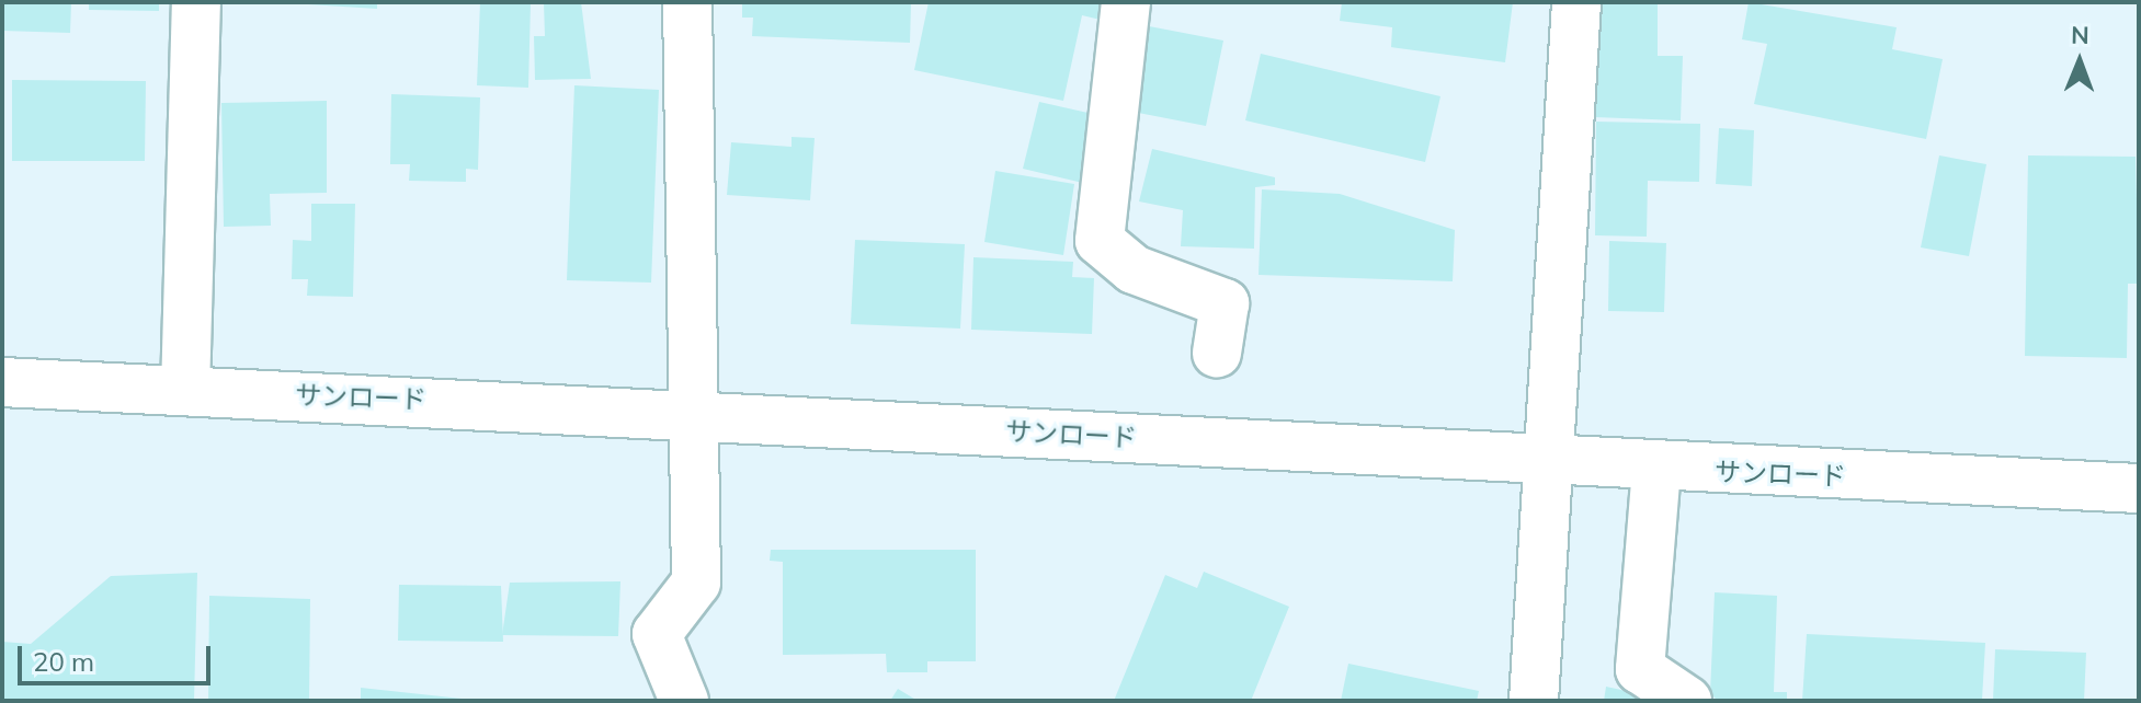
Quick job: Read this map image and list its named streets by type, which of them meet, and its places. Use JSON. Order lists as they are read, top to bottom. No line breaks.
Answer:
{"streets":{"street":["サンロード"]},"scale_bar":"20 m","north":"top"}
